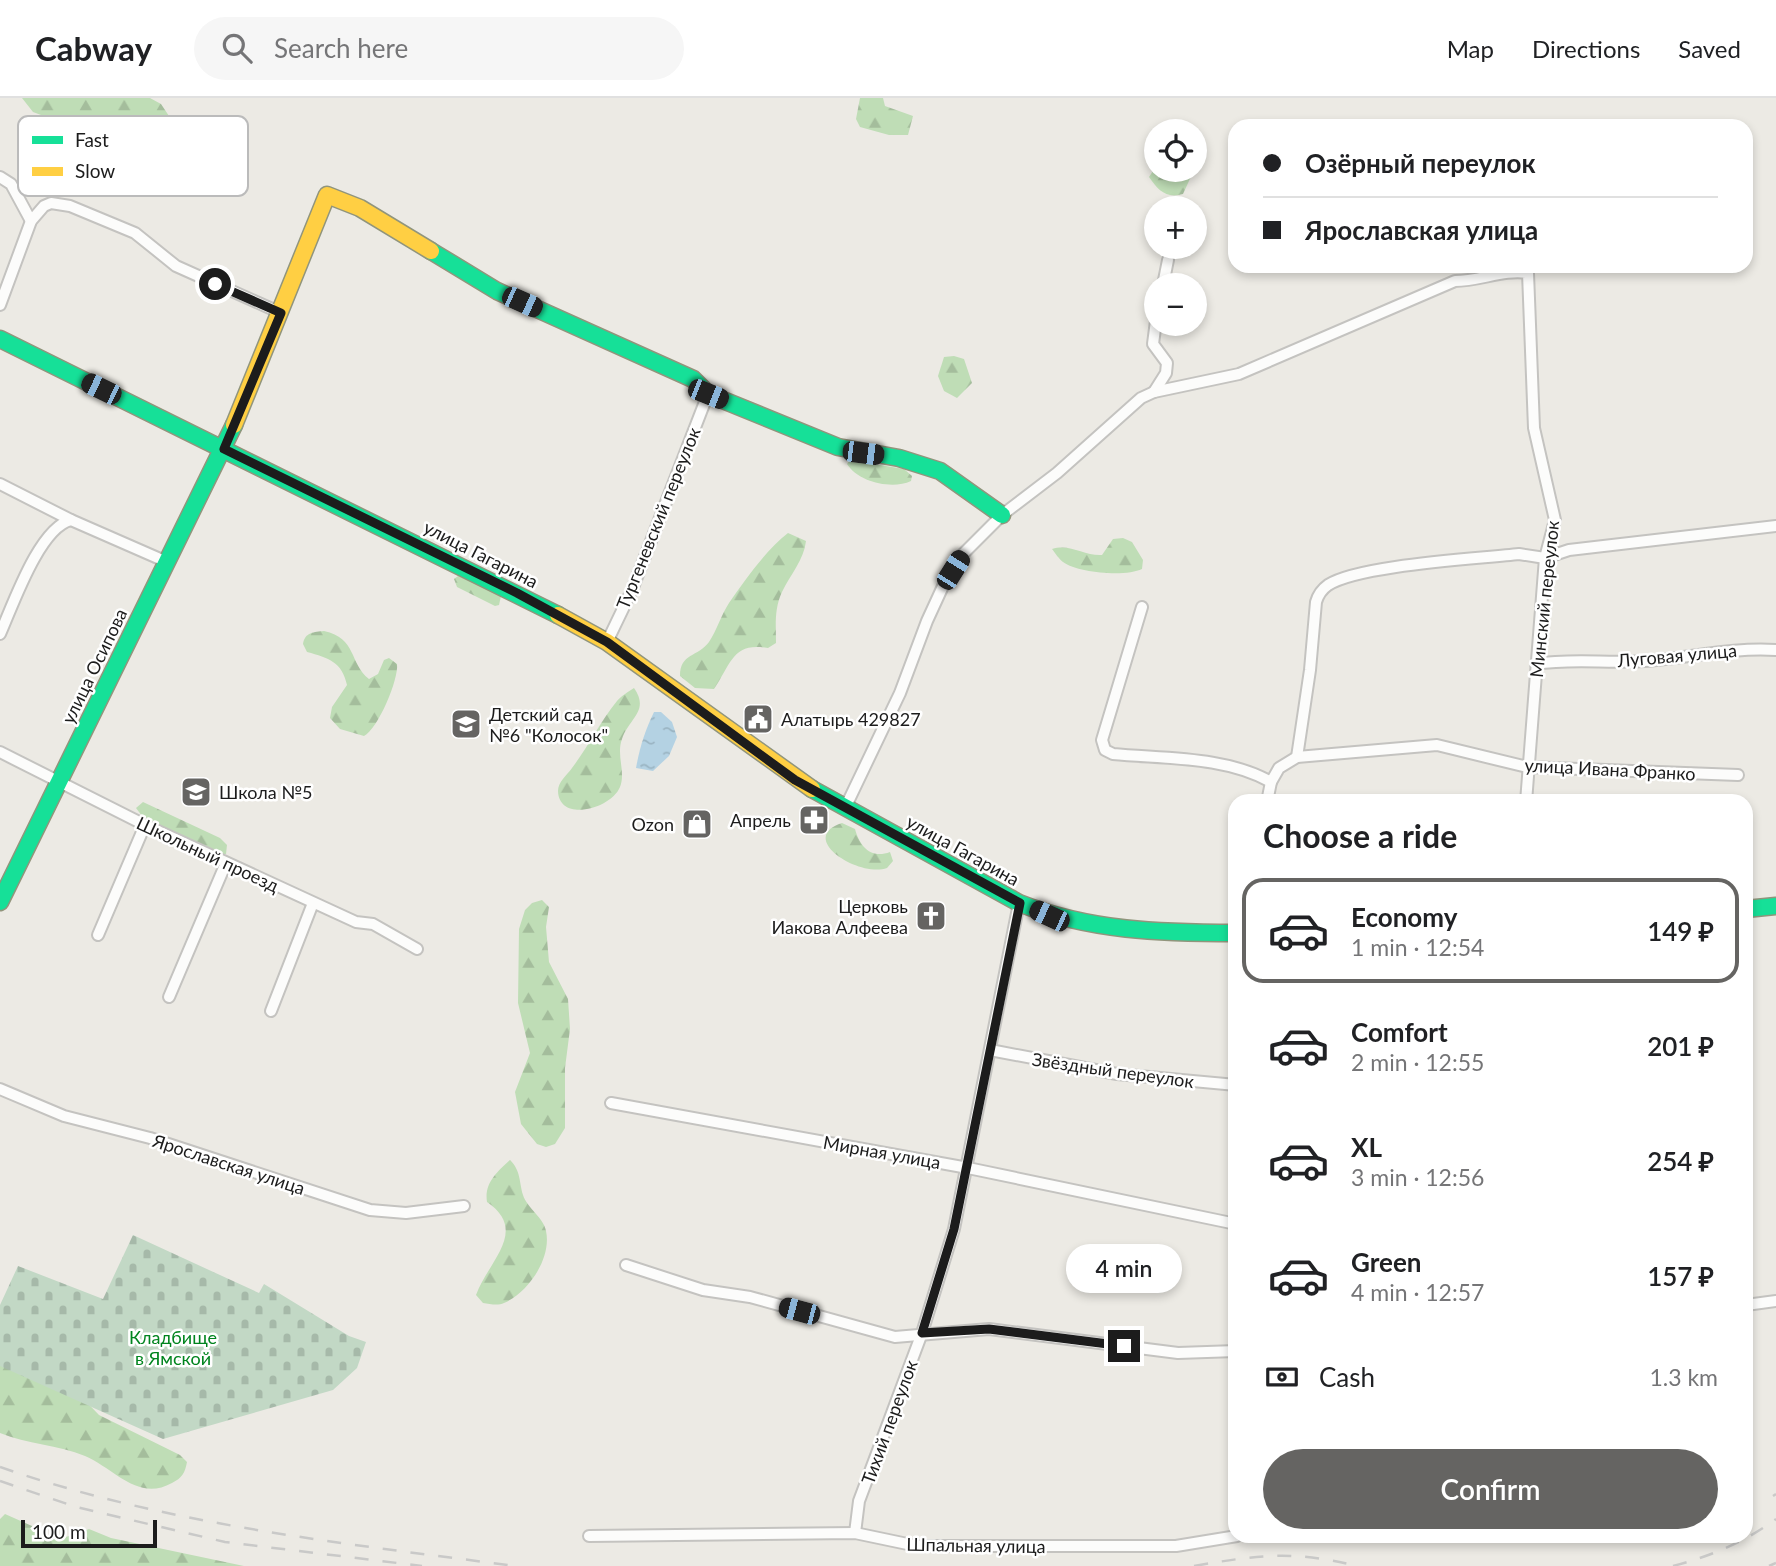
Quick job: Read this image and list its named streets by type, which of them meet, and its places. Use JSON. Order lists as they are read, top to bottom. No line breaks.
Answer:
{"streets":{"street":["Тургеневский переулок","улица Гагарина","Минский переулок","Луговая улица","улица Осипова","улица Ивана Франко","Школьный проезд","Звёздный переулок","Мирная улица","Ярославская улица","Тихий переулок","Шпальная улица"]},"crossings":[["Тургеневский переулок","улица Гагарина"],["Тургеневский переулок","улица Осипова"],["улица Гагарина","улица Осипова"],["улица Гагарина","Тихий переулок"],["Минский переулок","Луговая улица"],["Минский переулок","улица Ивана Франко"],["улица Осипова","Школьный проезд"],["Звёздный переулок","Тихий переулок"],["Мирная улица","Тихий переулок"],["Тихий переулок","Шпальная улица"]],"parks":["Кладбище в Ямской"],"places":{"public building":["Алатырь 429827"],"school or university":["Детский сад №6 \"Колосок\"","Школа №5"],"pharmacy":["Апрель"],"shop":["Ozon"],"church":["Церковь Иакова Алфеева"]},"legend":["Fast","Slow"],"scale_bar":"100 m","page":{"header":"Cabway","search":"Search here","nav":["Map","Directions","Saved"],"map_buttons":["+","−"],"banner":["Озёрный переулок","Ярославская улица"],"heading":"Choose a ride","list":[{"name":"Economy","note":"1 min · 12:54","value":"149 ₽"},{"name":"Comfort","note":"2 min · 12:55","value":"201 ₽"},{"name":"XL","note":"3 min · 12:56","value":"254 ₽"},{"name":"Green","note":"4 min · 12:57","value":"157 ₽"}],"bubble":"4 min","pay":["Cash","1.3 km"],"buttons":"Confirm","scale":"100 m"}}
